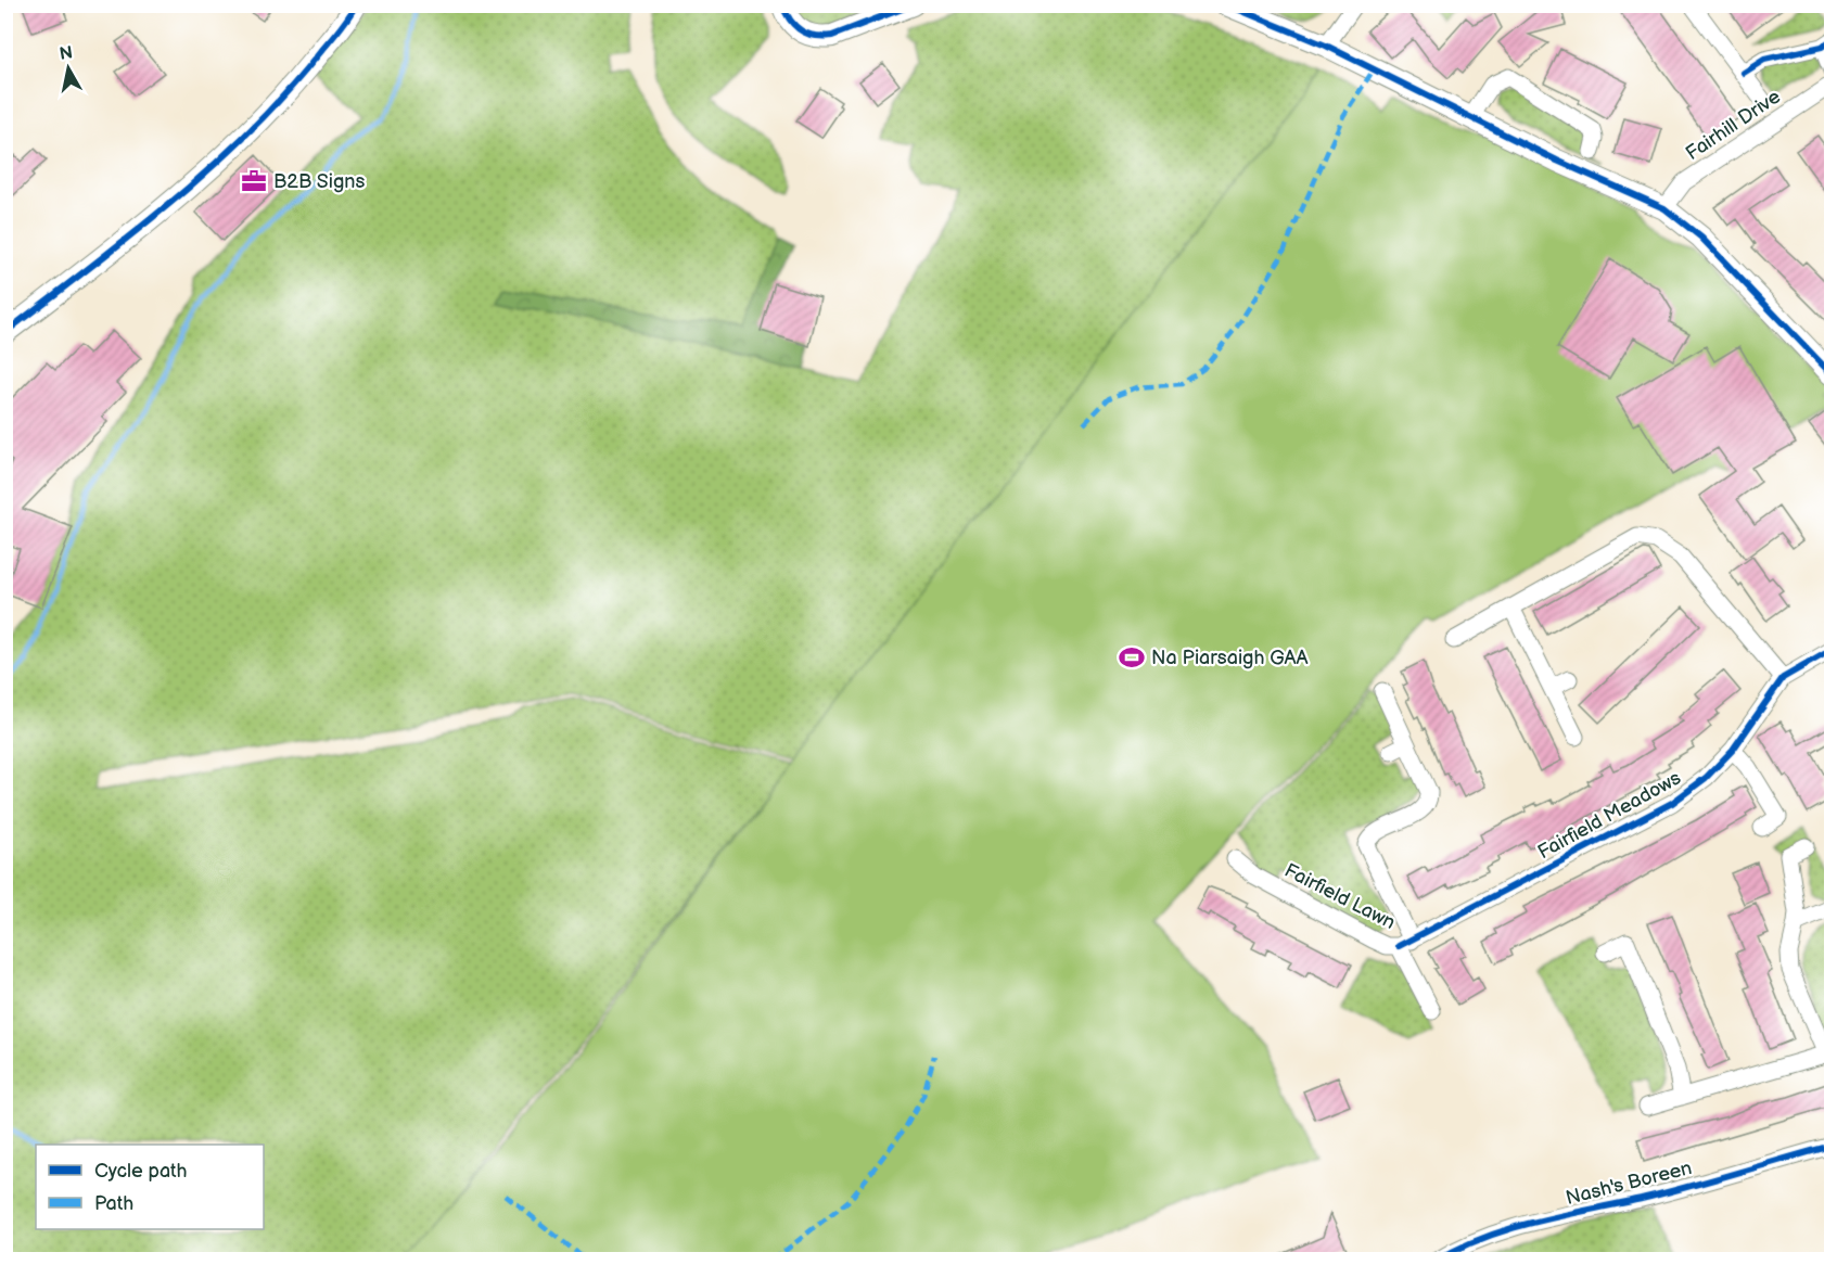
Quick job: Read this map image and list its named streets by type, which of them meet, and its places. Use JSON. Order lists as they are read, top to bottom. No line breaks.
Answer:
{"streets":{"street":["Fairhill Drive","Fairfield Meadows","Fairfield Lawn","Nash's Boreen"]},"crossings":[["Fairfield Meadows","Fairfield Lawn"]],"places":{"office":["B2B Signs"],"sports":["Na Piarsaigh GAA"]},"legend":["Cycle path","Path"],"north":"top"}
